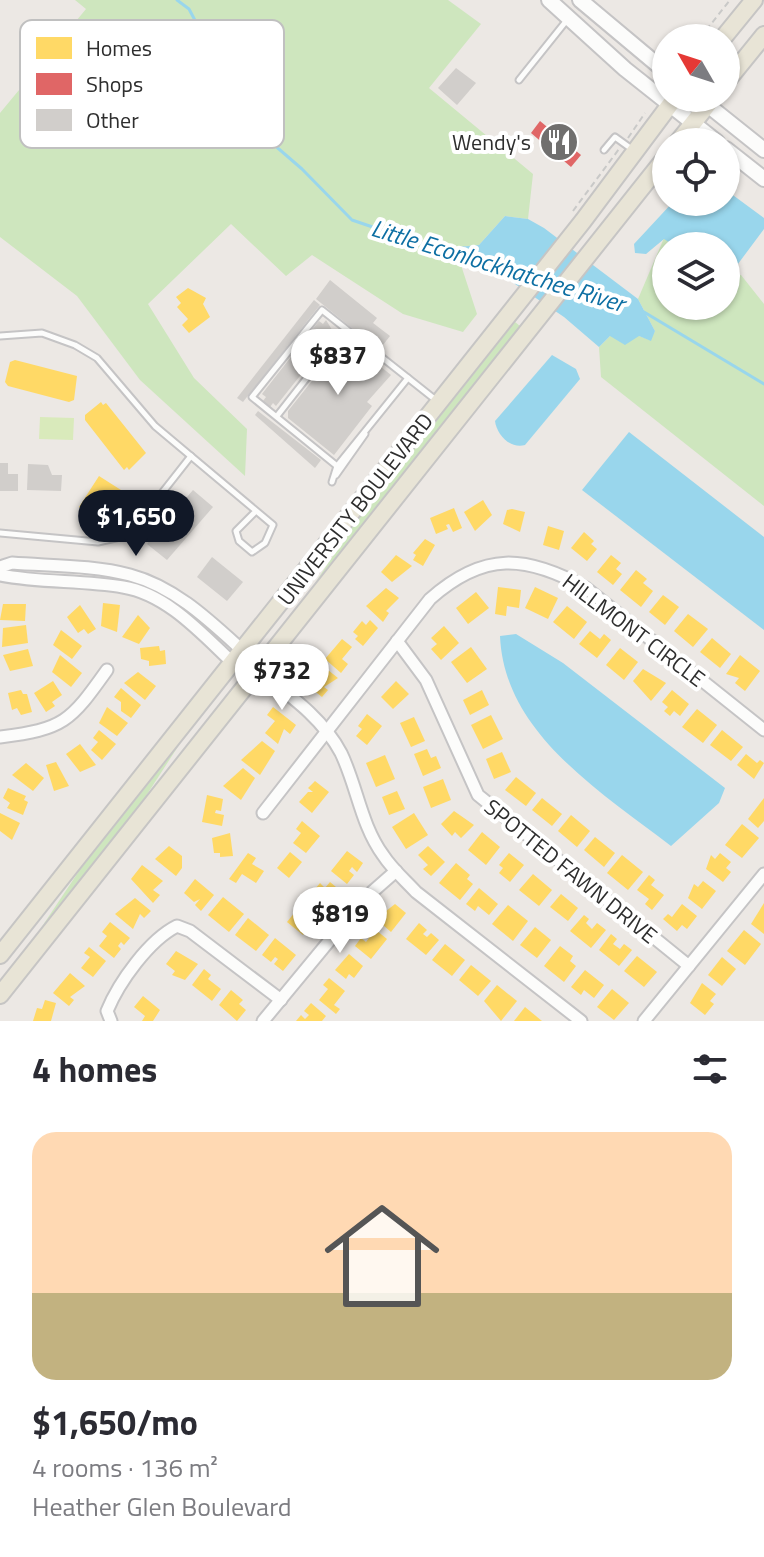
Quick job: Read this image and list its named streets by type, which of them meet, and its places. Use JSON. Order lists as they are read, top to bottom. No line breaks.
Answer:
{"streets":{"main road":["UNIVERSITY BOULEVARD"],"street":["HILLMONT CIRCLE","SPOTTED FAWN DRIVE"]},"crossings":[["HILLMONT CIRCLE","SPOTTED FAWN DRIVE"]],"water":["Little Econlockhatchee River"],"places":{"restaurant":["Wendy's"]},"legend":["Homes","Shops","Other"],"north":"top left","page":{"price":["$837","$1,650","$732","$819"],"heading":"4 homes","list":[{"name":"$1,650/mo","note":"4 rooms · 136 m² · Heather Glen Boulevard"}]}}
